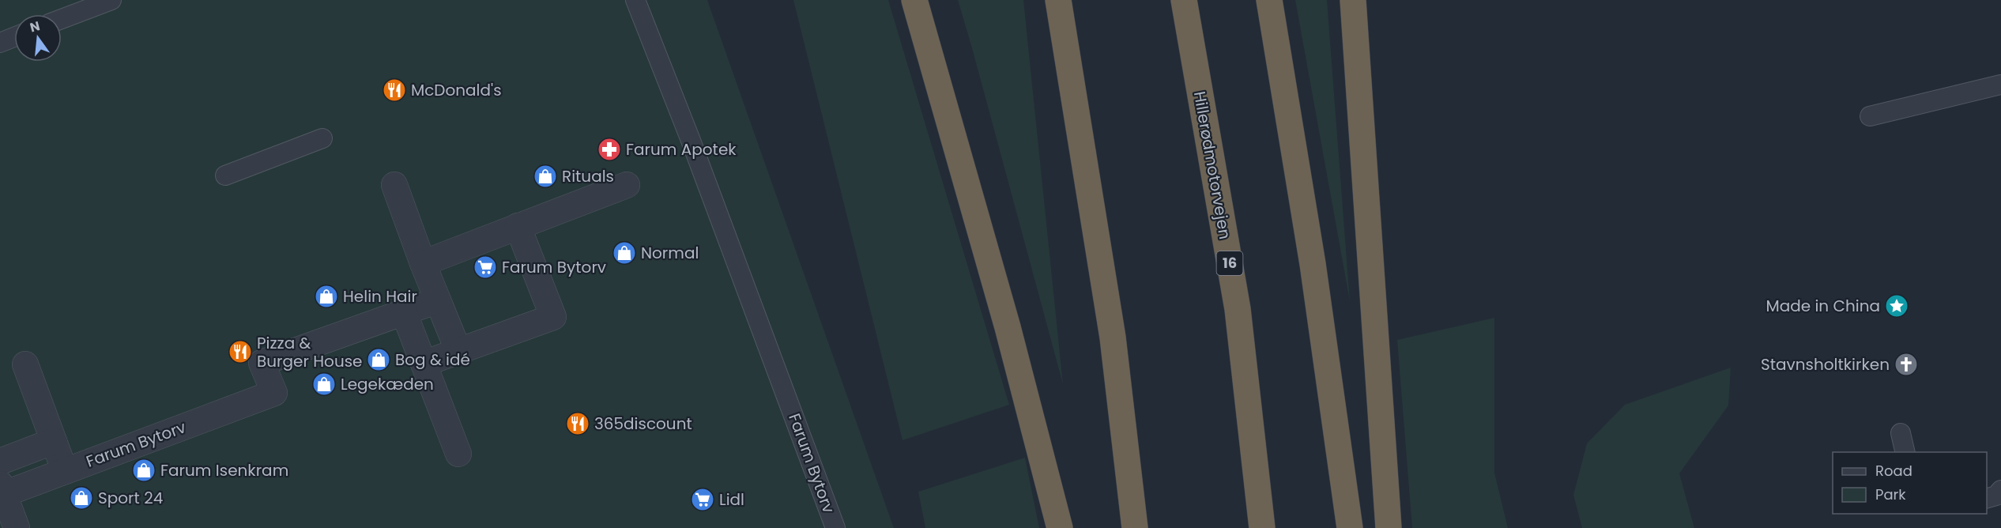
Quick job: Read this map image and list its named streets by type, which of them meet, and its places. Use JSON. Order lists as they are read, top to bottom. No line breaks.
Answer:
{"streets":{"highway":["Hillerødmotorvejen","16"],"street":["Farum Bytorv"]},"places":{"restaurant":["McDonald's","Pizza & Burger House","365discount"],"pharmacy":["Farum Apotek"],"shop":["Rituals","Normal","Helin Hair","Bog & idé","Legekæden","Farum Isenkram","Sport 24"],"supermarket":["Farum Bytorv","Lidl"],"place":["Made in China"],"church":["Stavnsholtkirken"]},"legend":["Road","Park"],"north":"top"}
